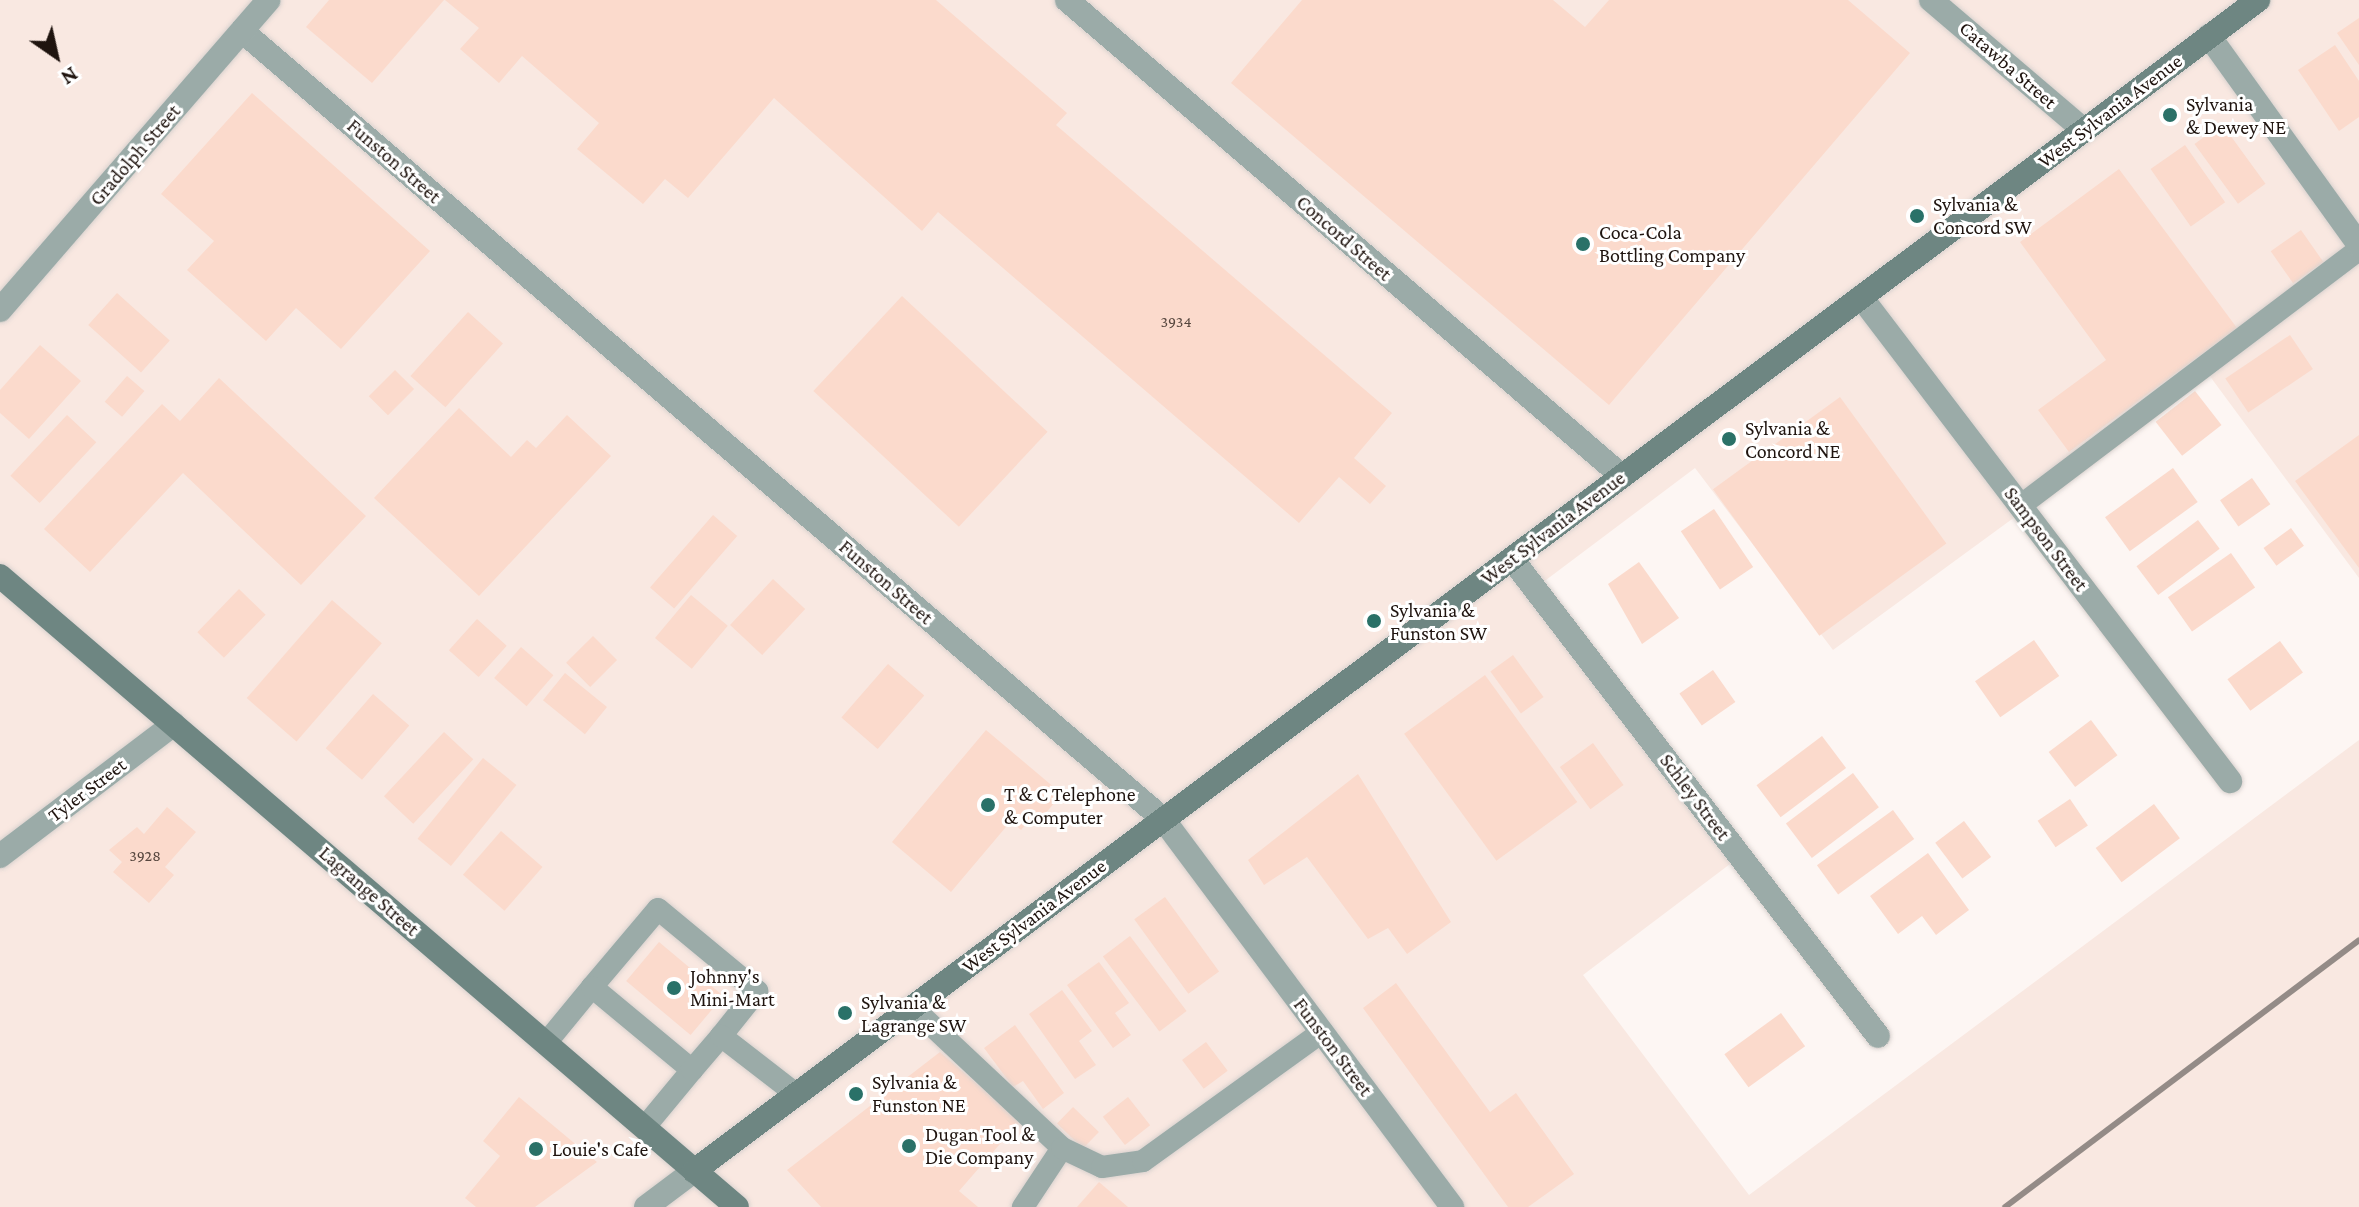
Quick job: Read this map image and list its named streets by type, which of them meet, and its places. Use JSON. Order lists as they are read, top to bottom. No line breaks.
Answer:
{"streets":{"main road":["West Sylvania Avenue","Lagrange Street"],"street":["Catawba Street","Gradolph Street","Funston Street","Concord Street","Sampson Street","Tyler Street","Schley Street"]},"crossings":[["Catawba Street","West Sylvania Avenue"],["West Sylvania Avenue","Funston Street"],["West Sylvania Avenue","Concord Street"],["West Sylvania Avenue","Sampson Street"],["West Sylvania Avenue","Schley Street"],["West Sylvania Avenue","Lagrange Street"],["Gradolph Street","Funston Street"],["Tyler Street","Lagrange Street"]],"places":["Sylvania & Dewey NE","Sylvania & Concord SW","Coca-Cola Bottling Company","Sylvania & Concord NE","Sylvania & Funston SW","T & C Telephone & Computer","Johnny's Mini-Mart","Sylvania & Lagrange SW","Sylvania & Funston NE","Dugan Tool & Die Company","Louie's Cafe"],"house_numbers":["3934","3928"],"north":"bottom right"}
